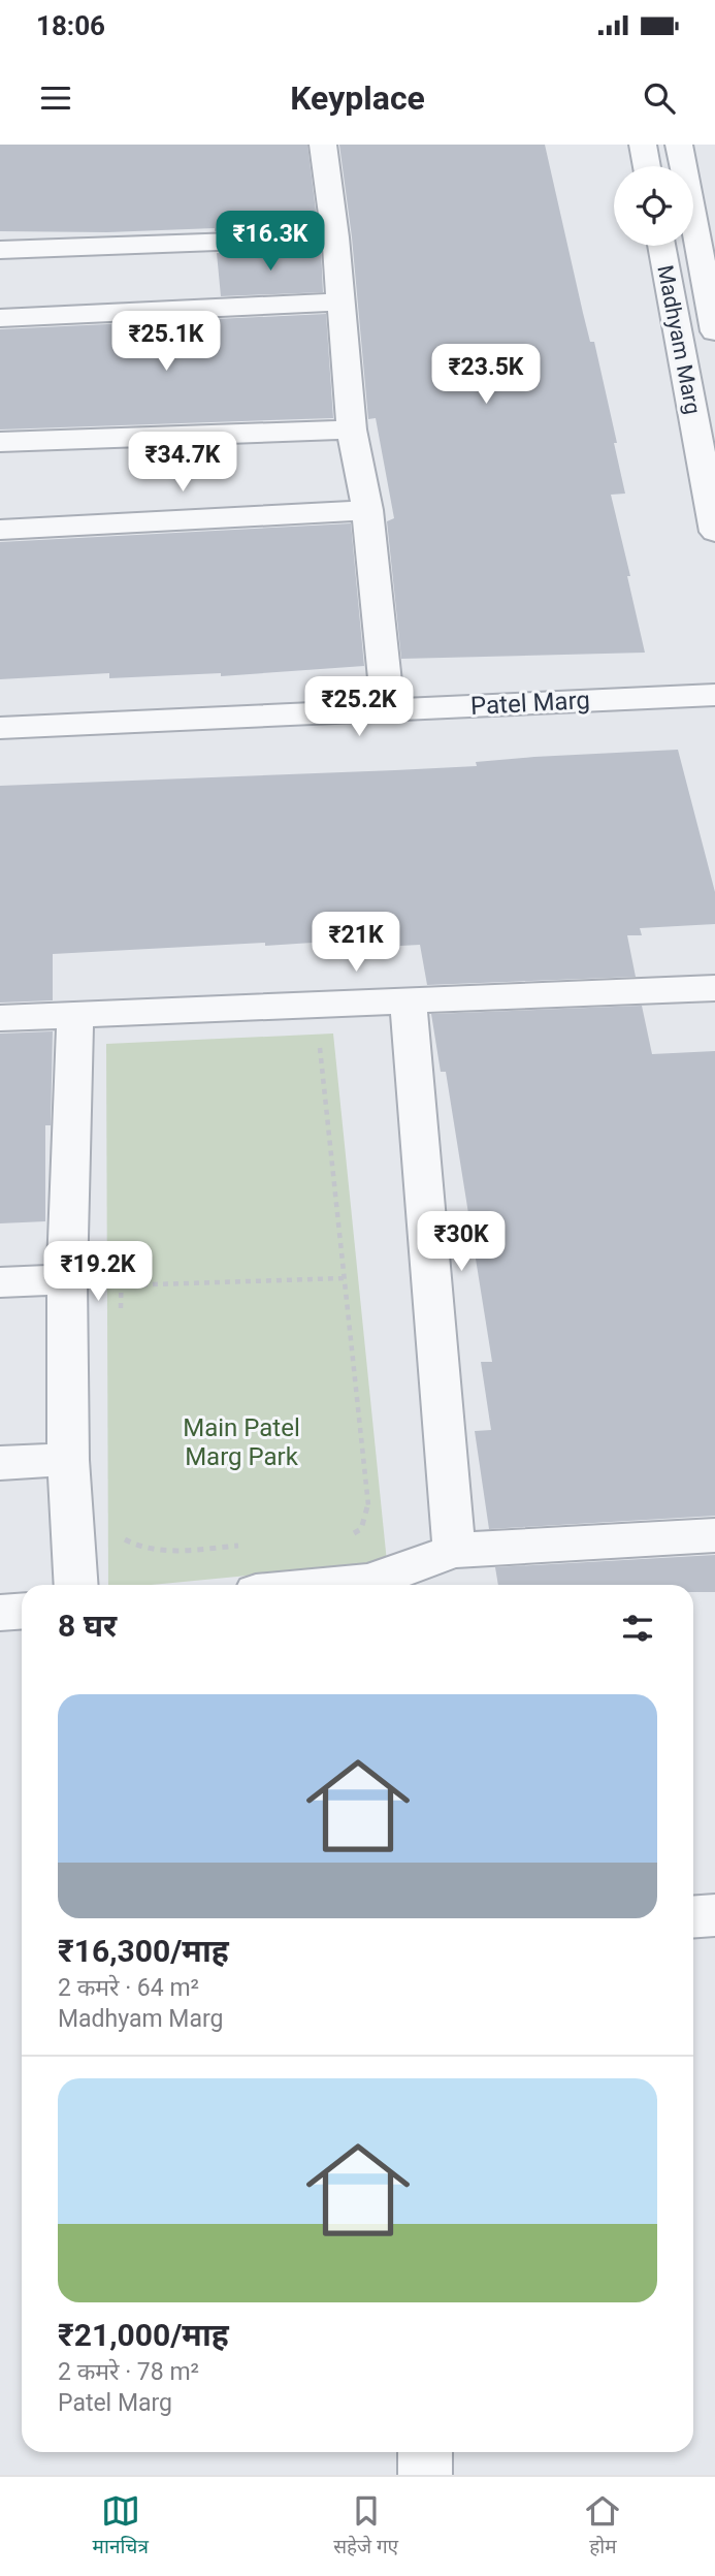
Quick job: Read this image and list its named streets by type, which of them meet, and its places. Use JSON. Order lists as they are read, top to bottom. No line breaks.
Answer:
{"streets":{"street":["Madhyam Marg","Patel Marg"]},"parks":["Main Patel Marg Park"],"page":{"status":"18:06","header":"Keyplace","price":["₹16.3K","₹25.1K","₹23.5K","₹34.7K","₹25.2K","₹21K","₹30K","₹19.2K"],"heading":"8 घर","list":[{"name":"₹16,300/माह","note":"2 कमरे · 64 m² · Madhyam Marg"},{"name":"₹21,000/माह","note":"2 कमरे · 78 m² · Patel Marg"}],"tabs":["मानचित्र","सहेजे गए","होम"]}}
